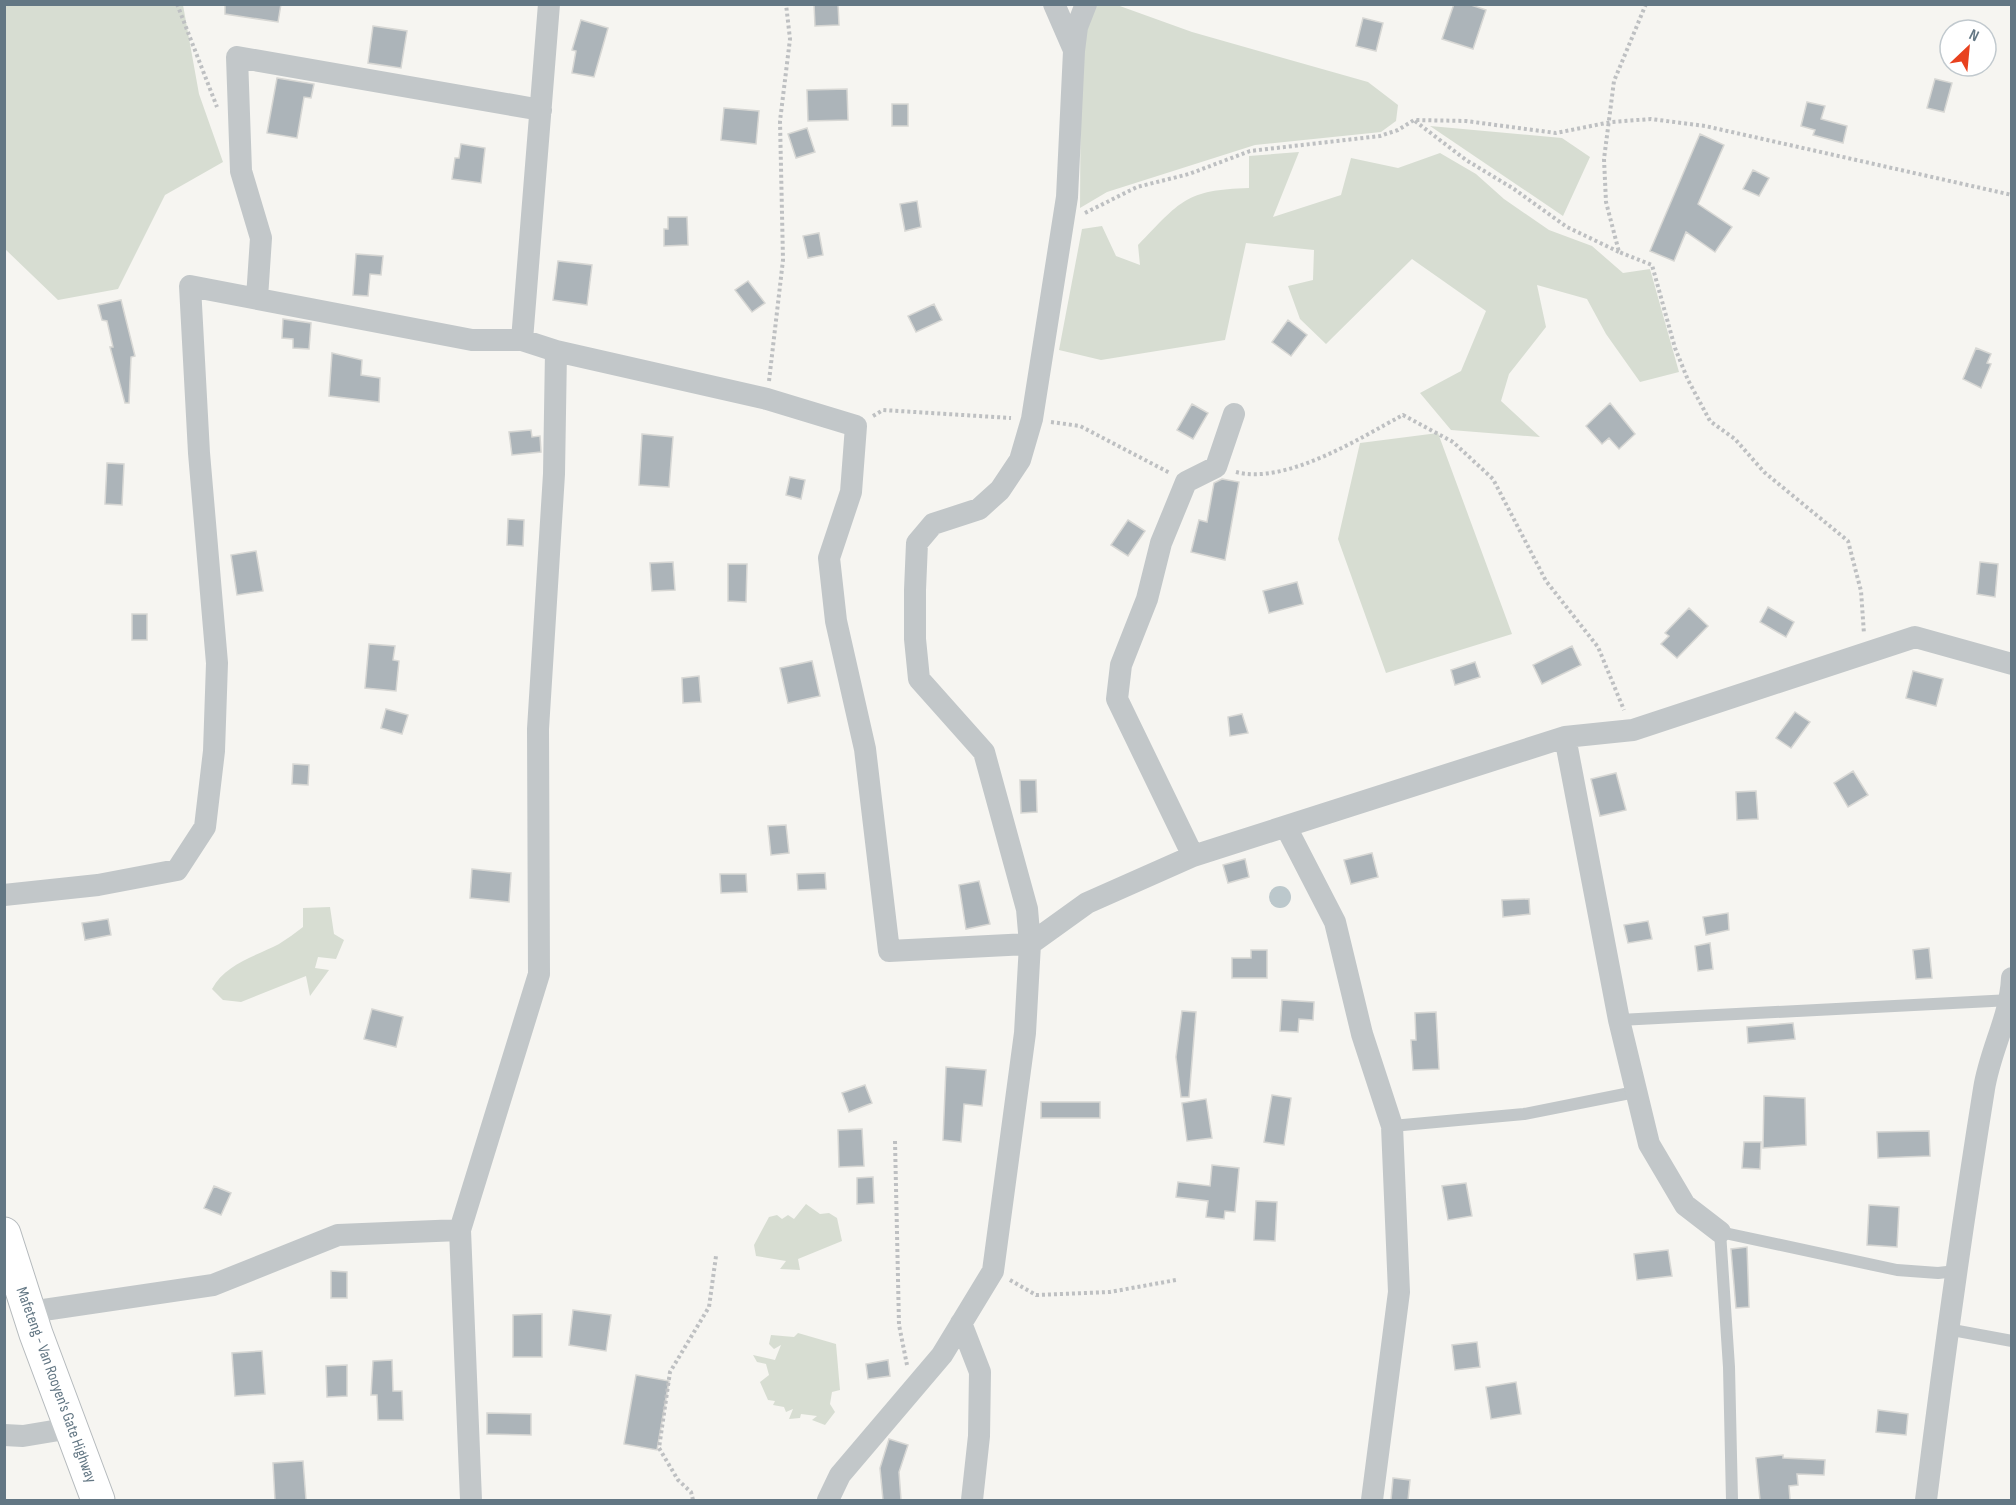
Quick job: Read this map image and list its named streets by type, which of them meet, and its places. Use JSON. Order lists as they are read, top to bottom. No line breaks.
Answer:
{"streets":{"main road":["Mafeteng - Van Rooyen's Gate Highway"]},"north":"top right"}
